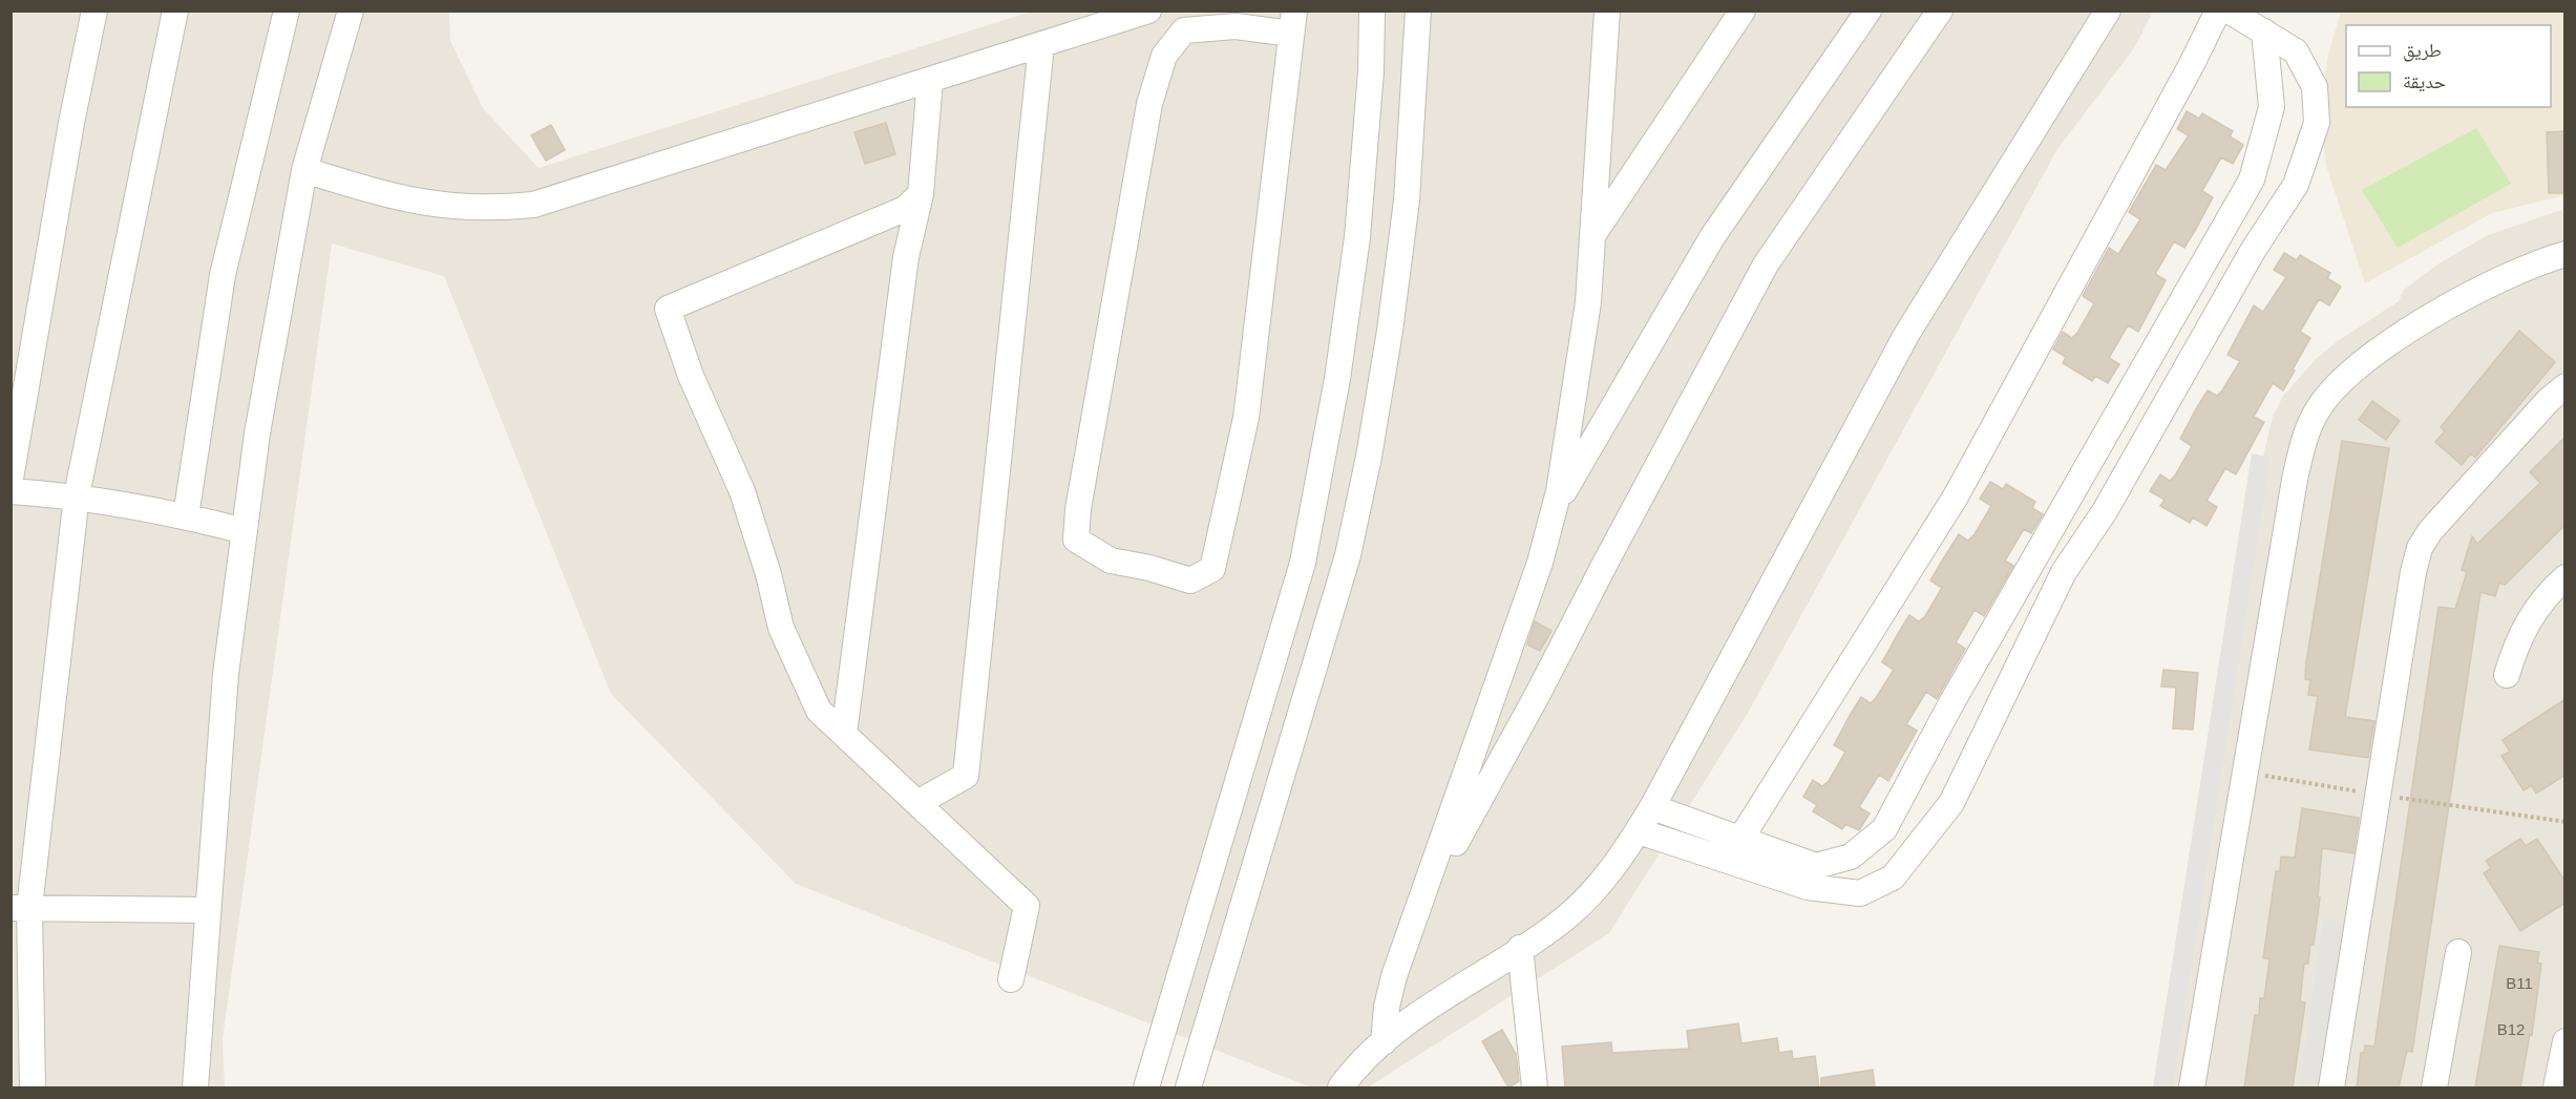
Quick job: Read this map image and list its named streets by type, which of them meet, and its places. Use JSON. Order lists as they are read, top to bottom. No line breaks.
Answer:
{"house_numbers":["B11","B12"],"legend":["طريق","حديقة"]}
